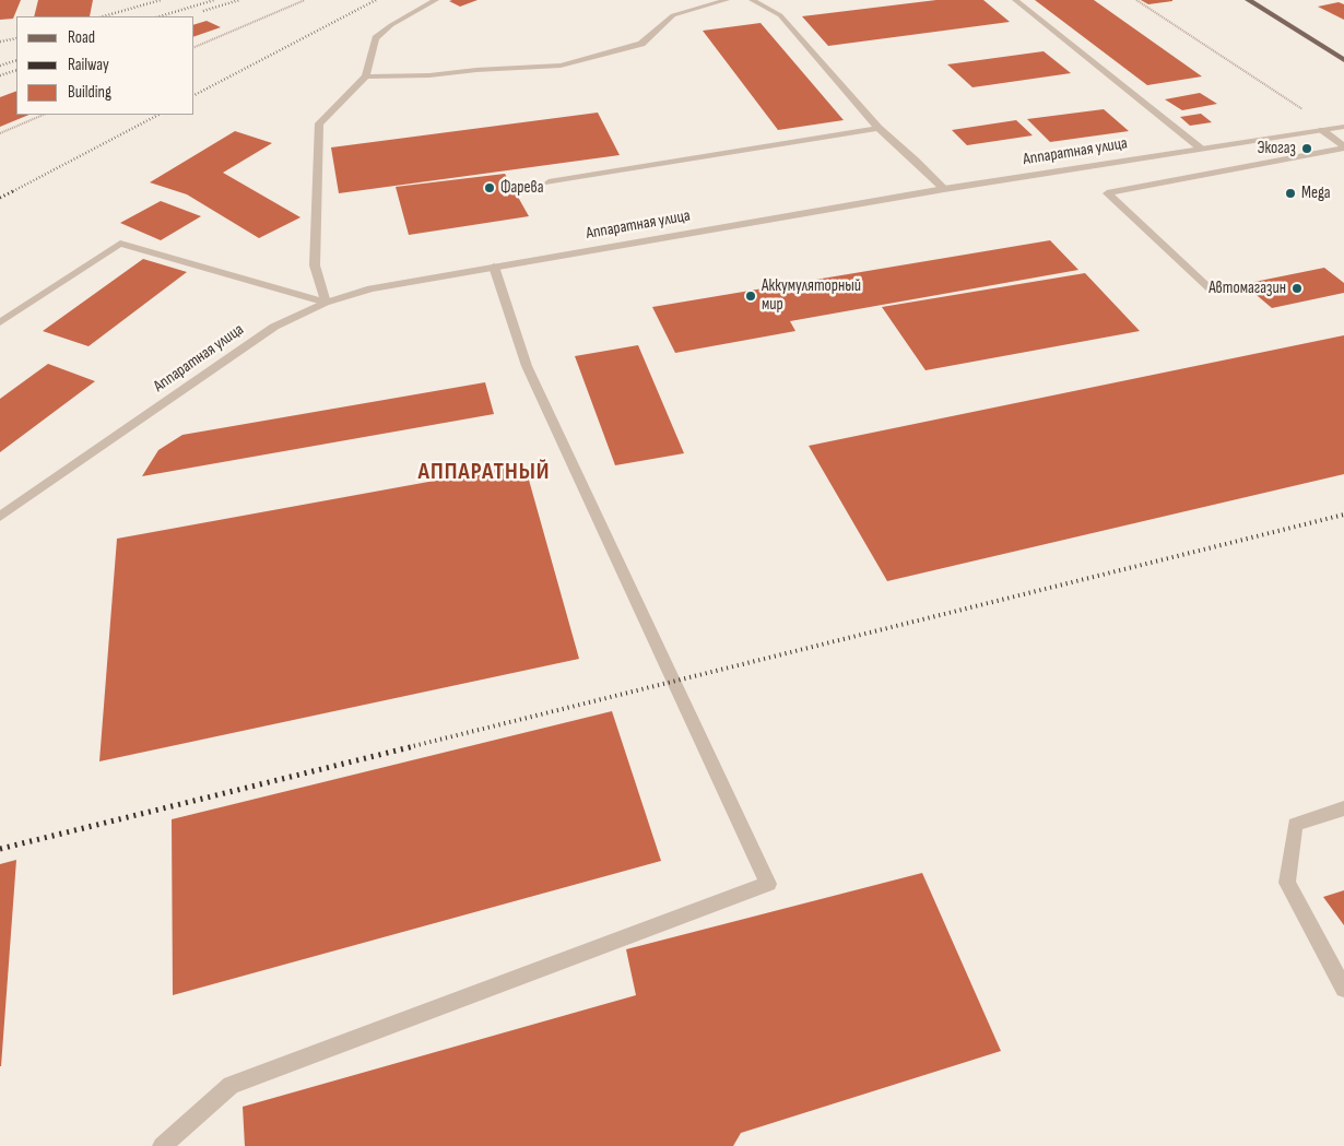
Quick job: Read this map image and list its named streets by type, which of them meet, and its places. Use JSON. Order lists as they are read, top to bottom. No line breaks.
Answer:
{"streets":{"street":["Аппаратная улица"]},"districts":["АППАРАТНЫЙ"],"places":["Экогаз","Фарева","Mega","Автомагазин","Аккумуляторный мир"],"legend":["Road","Railway","Building"]}
